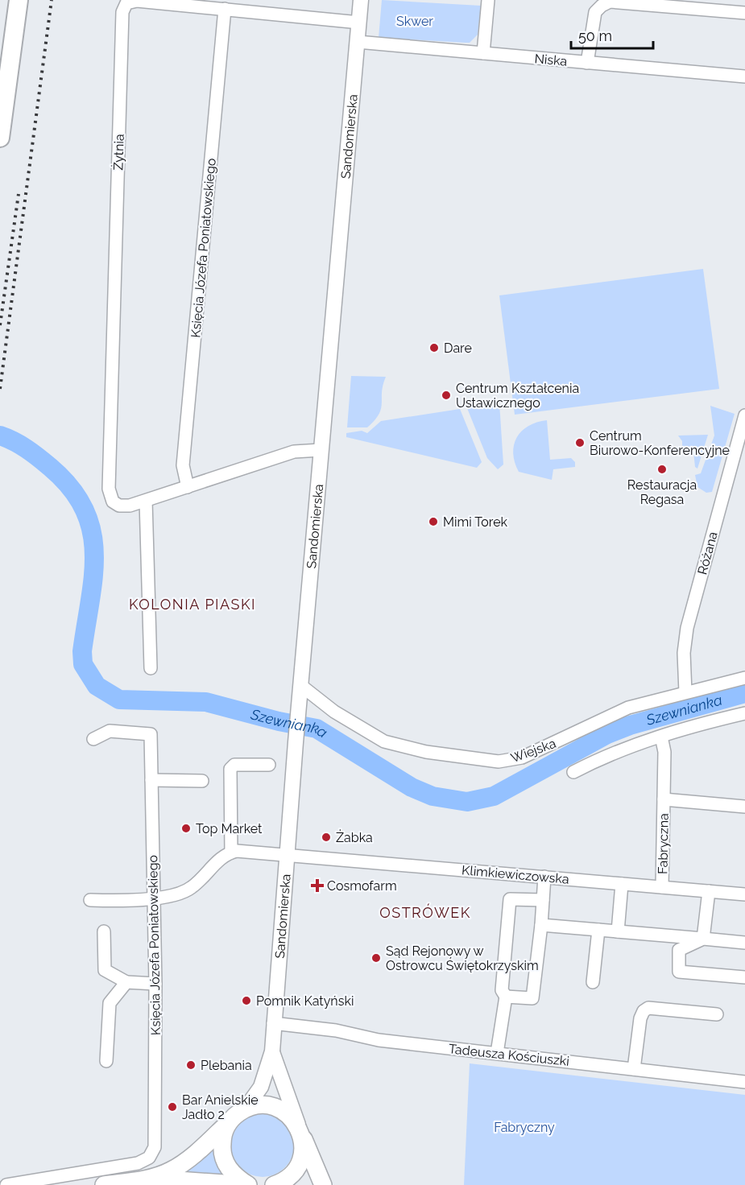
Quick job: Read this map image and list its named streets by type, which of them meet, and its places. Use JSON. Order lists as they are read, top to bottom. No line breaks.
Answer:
{"streets":{"street":["Niska","Sandomierska","Żytnia","Księcia Józefa Poniatowskiego","Różana","Wiejska","Fabryczna","Klimkiewiczowska","Tadeusza Kościuszki"]},"crossings":[["Niska","Sandomierska"],["Sandomierska","Żytnia"],["Sandomierska","Wiejska"],["Sandomierska","Klimkiewiczowska"],["Sandomierska","Tadeusza Kościuszki"],["Żytnia","Księcia Józefa Poniatowskiego"],["Różana","Wiejska"],["Fabryczna","Klimkiewiczowska"]],"districts":["KOLONIA PIASKI","OSTRÓWEK"],"water":["Szewnianka"],"parks":["Skwer","Fabryczny"],"places":{"other":["Dare","Centrum Kształcenia Ustawicznego","Centrum Biurowo-Konferencyjne","Restauracja Regasa","Mimi Torek","Top Market","Żabka","Sąd Rejonowy w Ostrowcu Świętokrzyskim","Pomnik Katyński","Plebania","Bar Anielskie Jadło 2"],"health":["Cosmofarm"]},"scale_bar":"50 m"}
